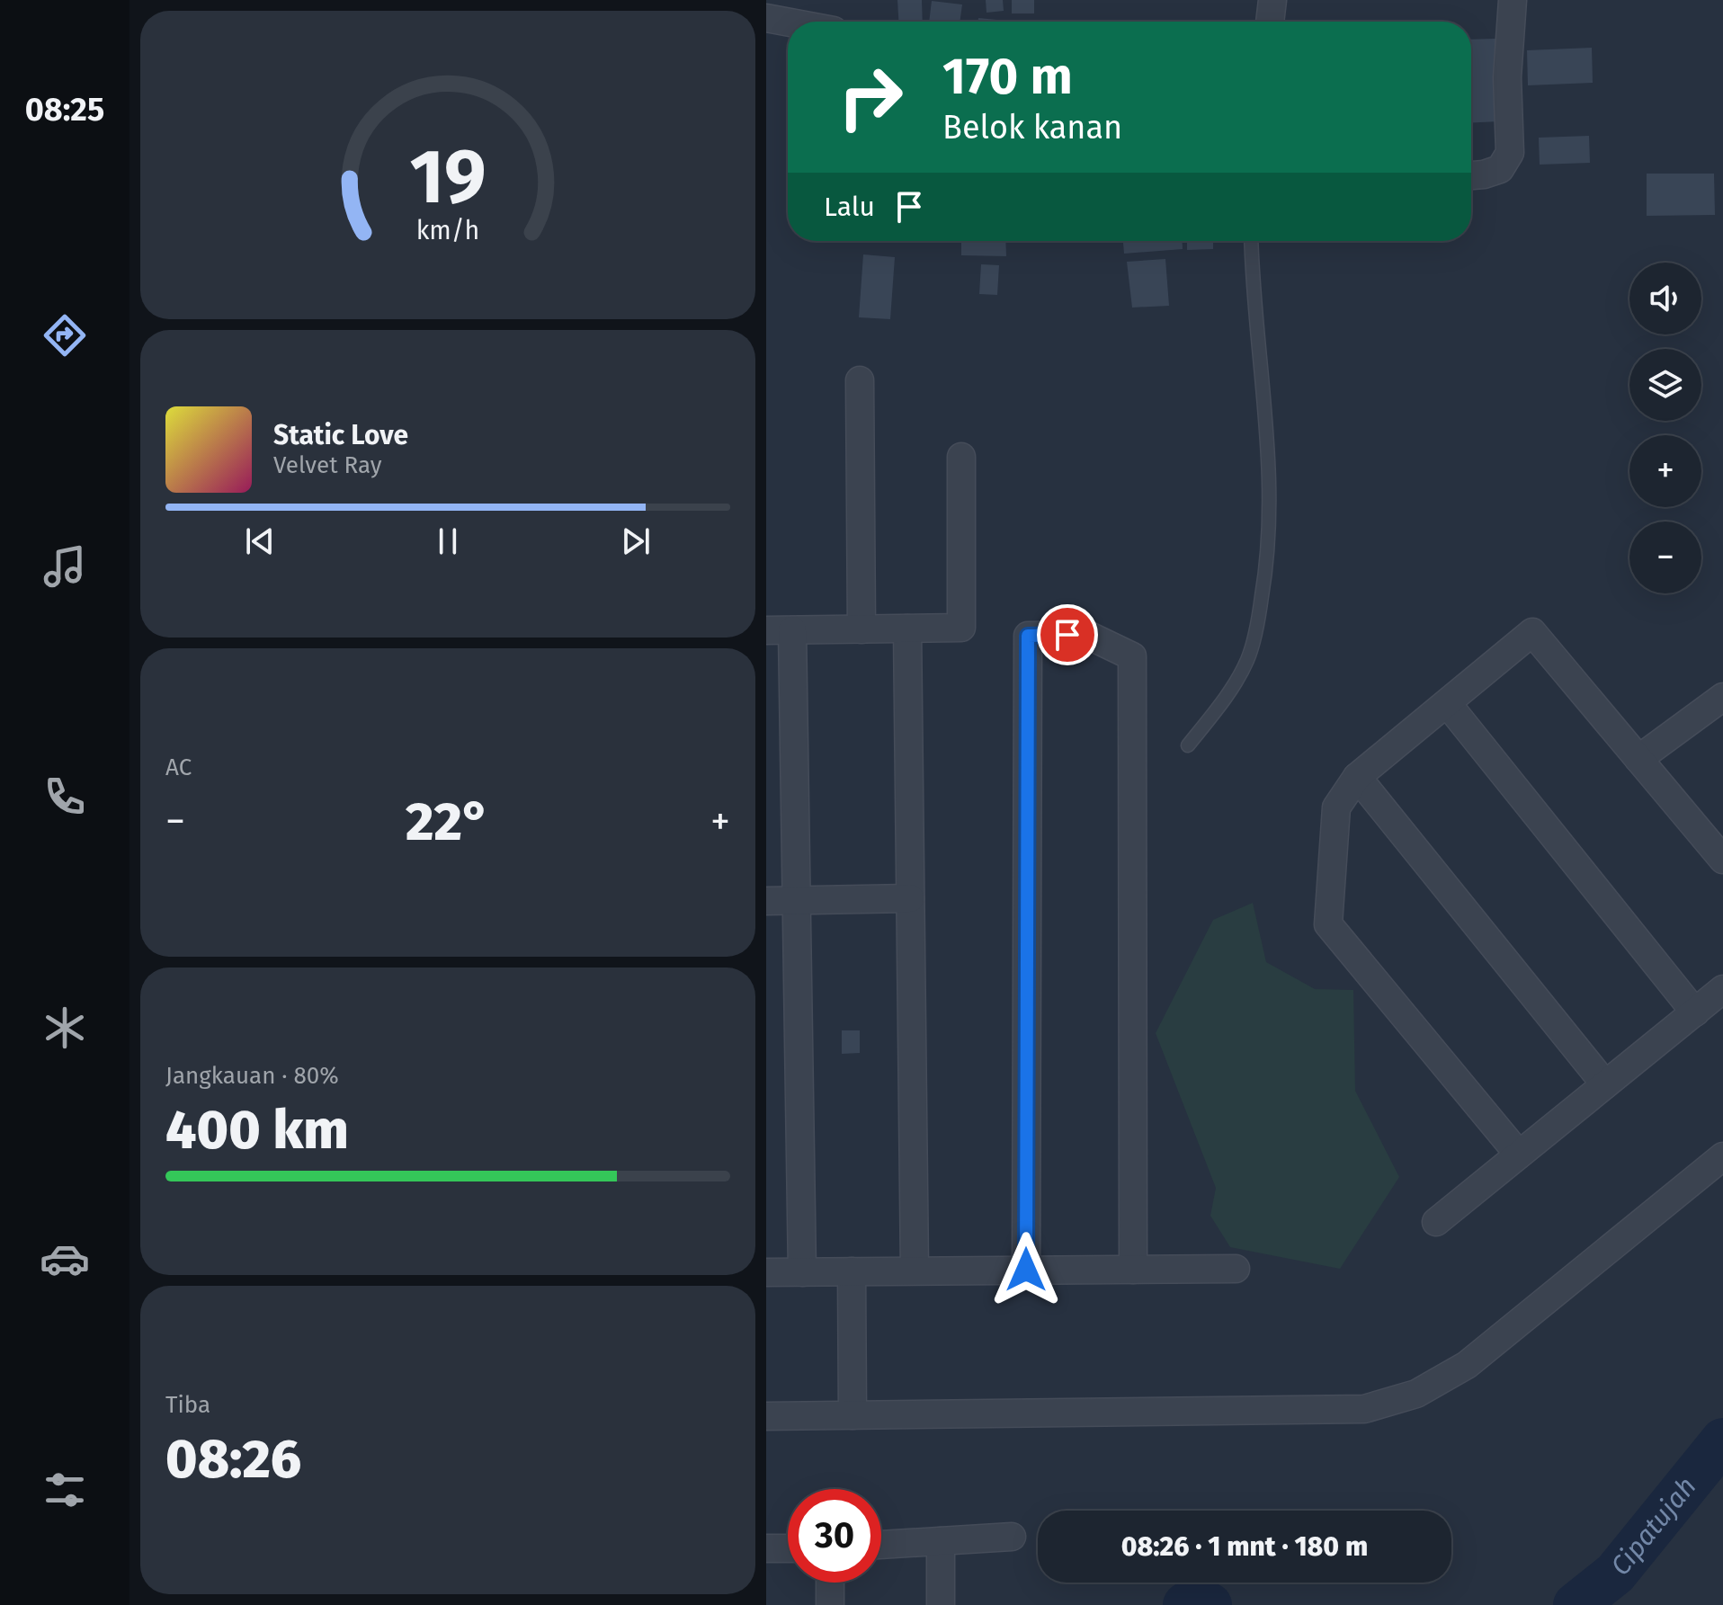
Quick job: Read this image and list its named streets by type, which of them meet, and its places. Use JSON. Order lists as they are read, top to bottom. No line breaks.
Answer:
{"water":["Cipatujah"],"page":{"tabs":"08:25","turn":["170 m","Belok kanan"],"then":"Lalu","map_buttons":["+","−"],"song":["Static Love","Velvet Ray"],"tile":["AC",["Jangkauan · 80%","400 km"],["Tiba","08:26"]],"heat":["−","22°","+"],"limit":"30","trip":"08:26 · 1 mnt · 180 m","gauge":["19","km/h"]}}
